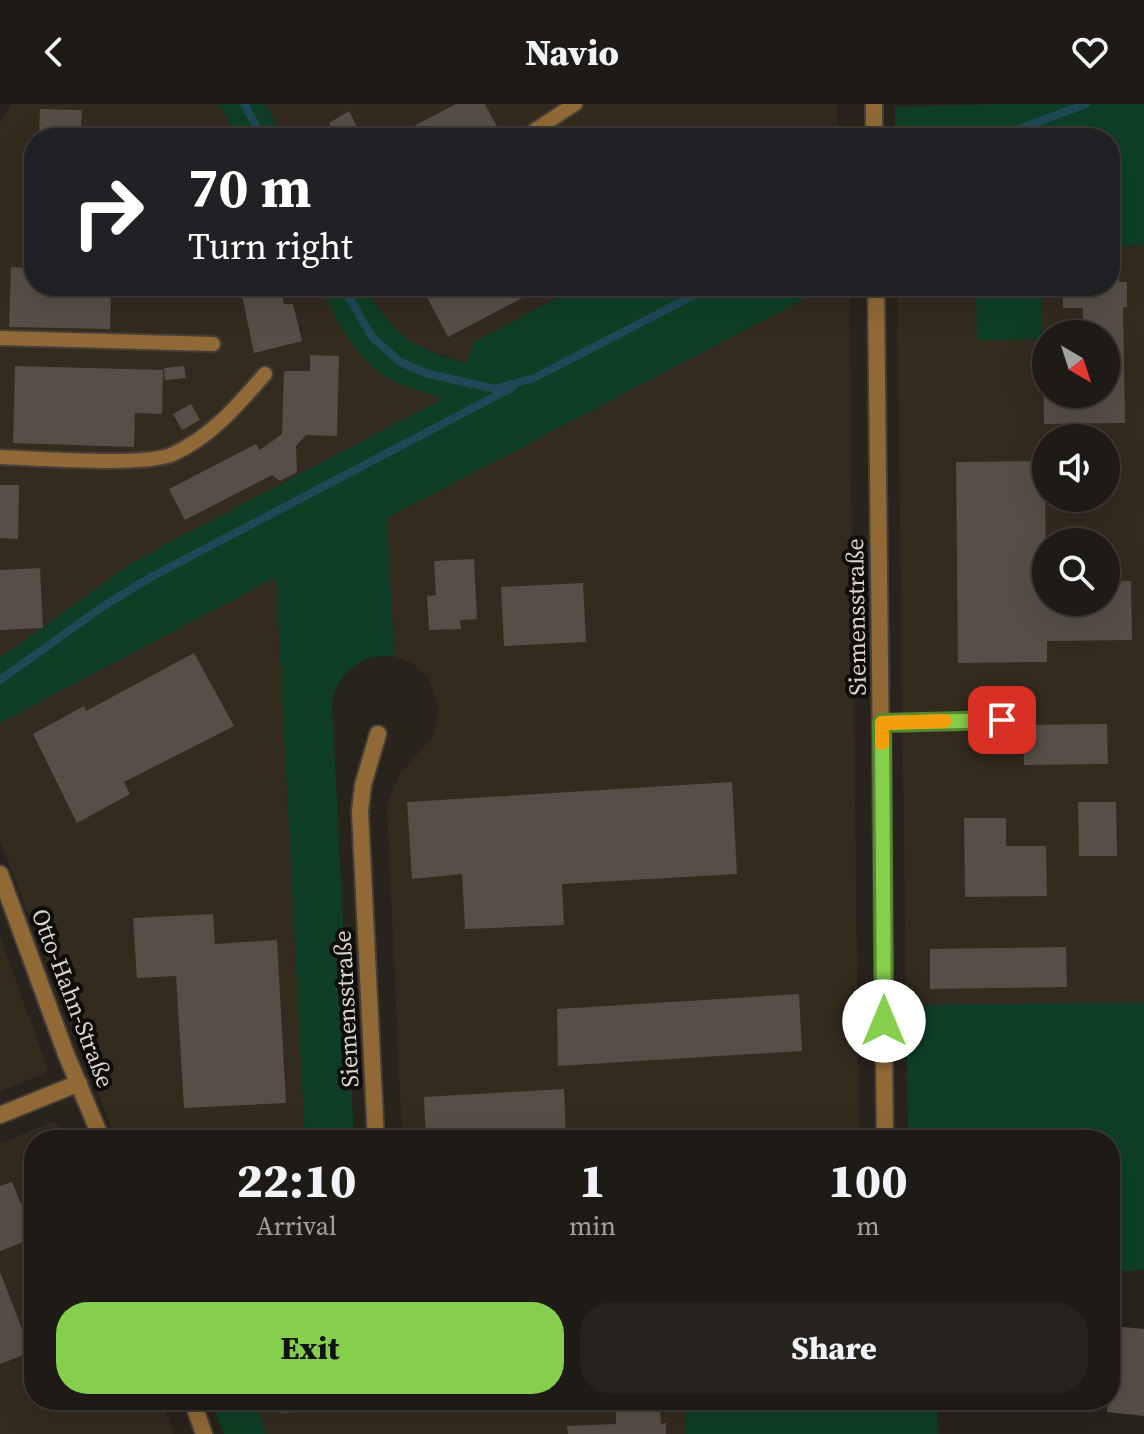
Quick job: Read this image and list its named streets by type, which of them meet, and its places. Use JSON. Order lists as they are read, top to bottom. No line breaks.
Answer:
{"streets":{"street":["Siemensstraße","Otto-Hahn-Straße"]},"north":"bottom right","page":{"header":"Navio","turn":["70 m","Turn right"],"eta":["22:10","Arrival","1","min","100","m"],"buttons":["Exit","Share"]}}
